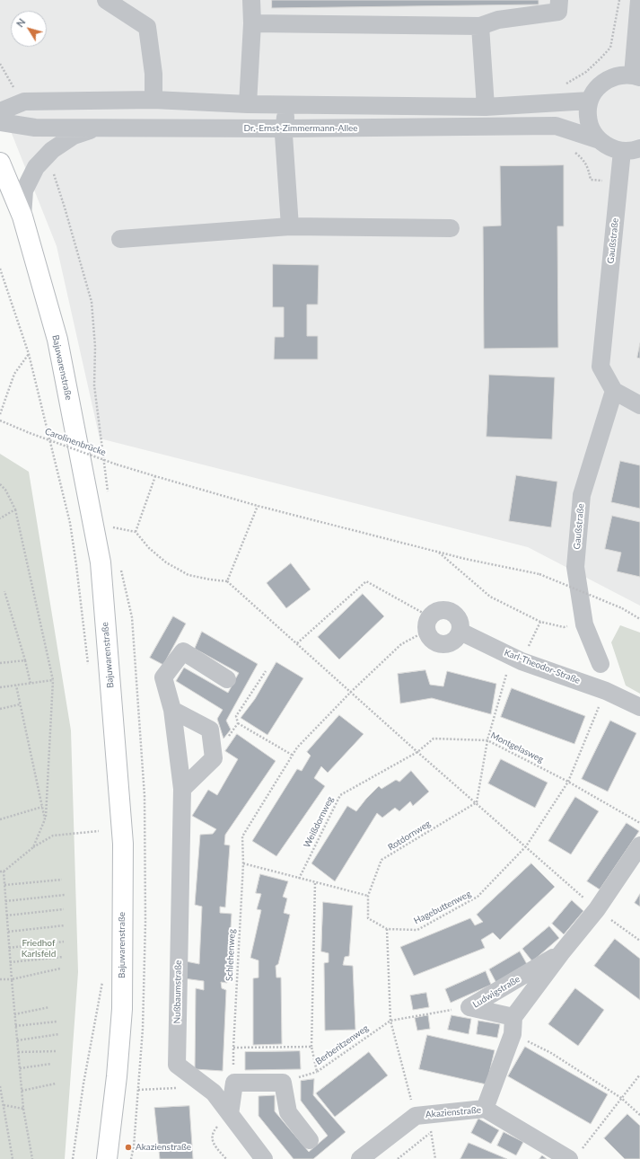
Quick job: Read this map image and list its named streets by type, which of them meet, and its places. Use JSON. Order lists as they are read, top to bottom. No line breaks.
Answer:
{"streets":{"main road":["Bajuwarenstraße"],"street":["Dr.-Ernst-Zimmermann-Allee","Gaußstraße","Karl-Theodor-Straße","Nußbaumstraße","Ludwigstraße","Akazienstraße"],"path":["Carolinenbrücke","Montgelasweg","Weißdornweg","Rotdornweg","Hagebuttenweg","Schlehenweg","Berberitzenweg"]},"crossings":[["Dr.-Ernst-Zimmermann-Allee","Gaußstraße"],["Karl-Theodor-Straße","Schlehenweg"],["Montgelasweg","Weißdornweg"],["Rotdornweg","Hagebuttenweg"],["Schlehenweg","Berberitzenweg"],["Ludwigstraße","Akazienstraße"]],"parks":["Friedhof Karlsfeld"],"places":["Akazienstraße"],"north":"top left"}
